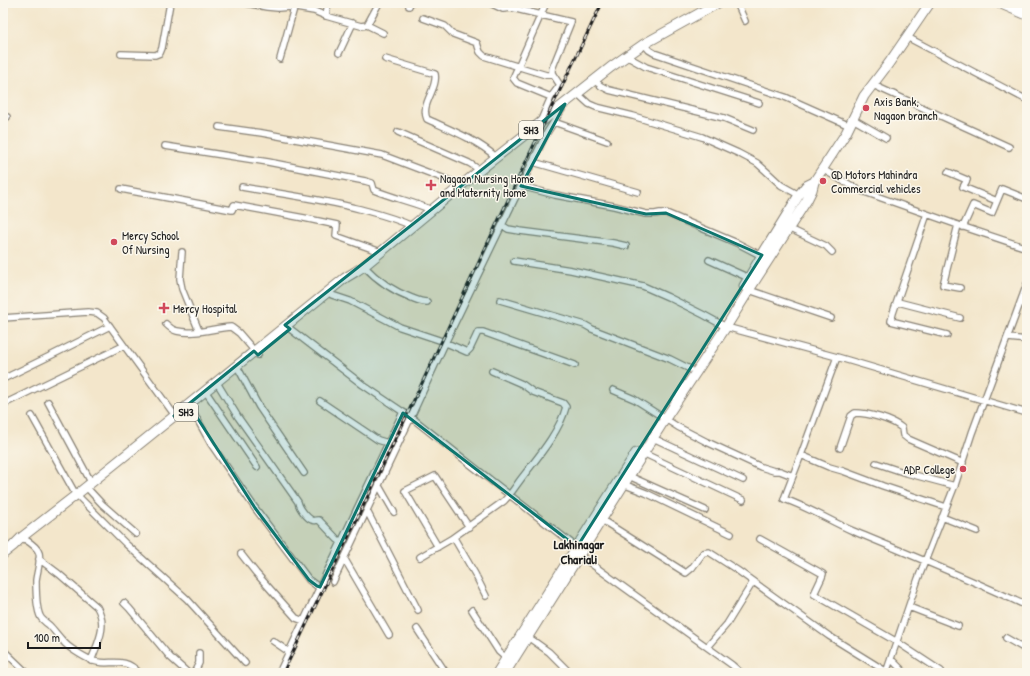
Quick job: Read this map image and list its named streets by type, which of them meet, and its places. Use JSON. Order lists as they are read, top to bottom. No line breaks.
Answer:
{"streets":{"main road":["SH3"]},"districts":["Lakhinagar Chariali"],"places":{"other":["Axis Bank, Nagaon branch","GD Motors Mahindra Commercial vehicles","Mercy School Of Nursing","ADP College"],"health":["Nagaon Nursing Home and Maternity Home","Mercy Hospital"]},"scale_bar":"100 m"}
